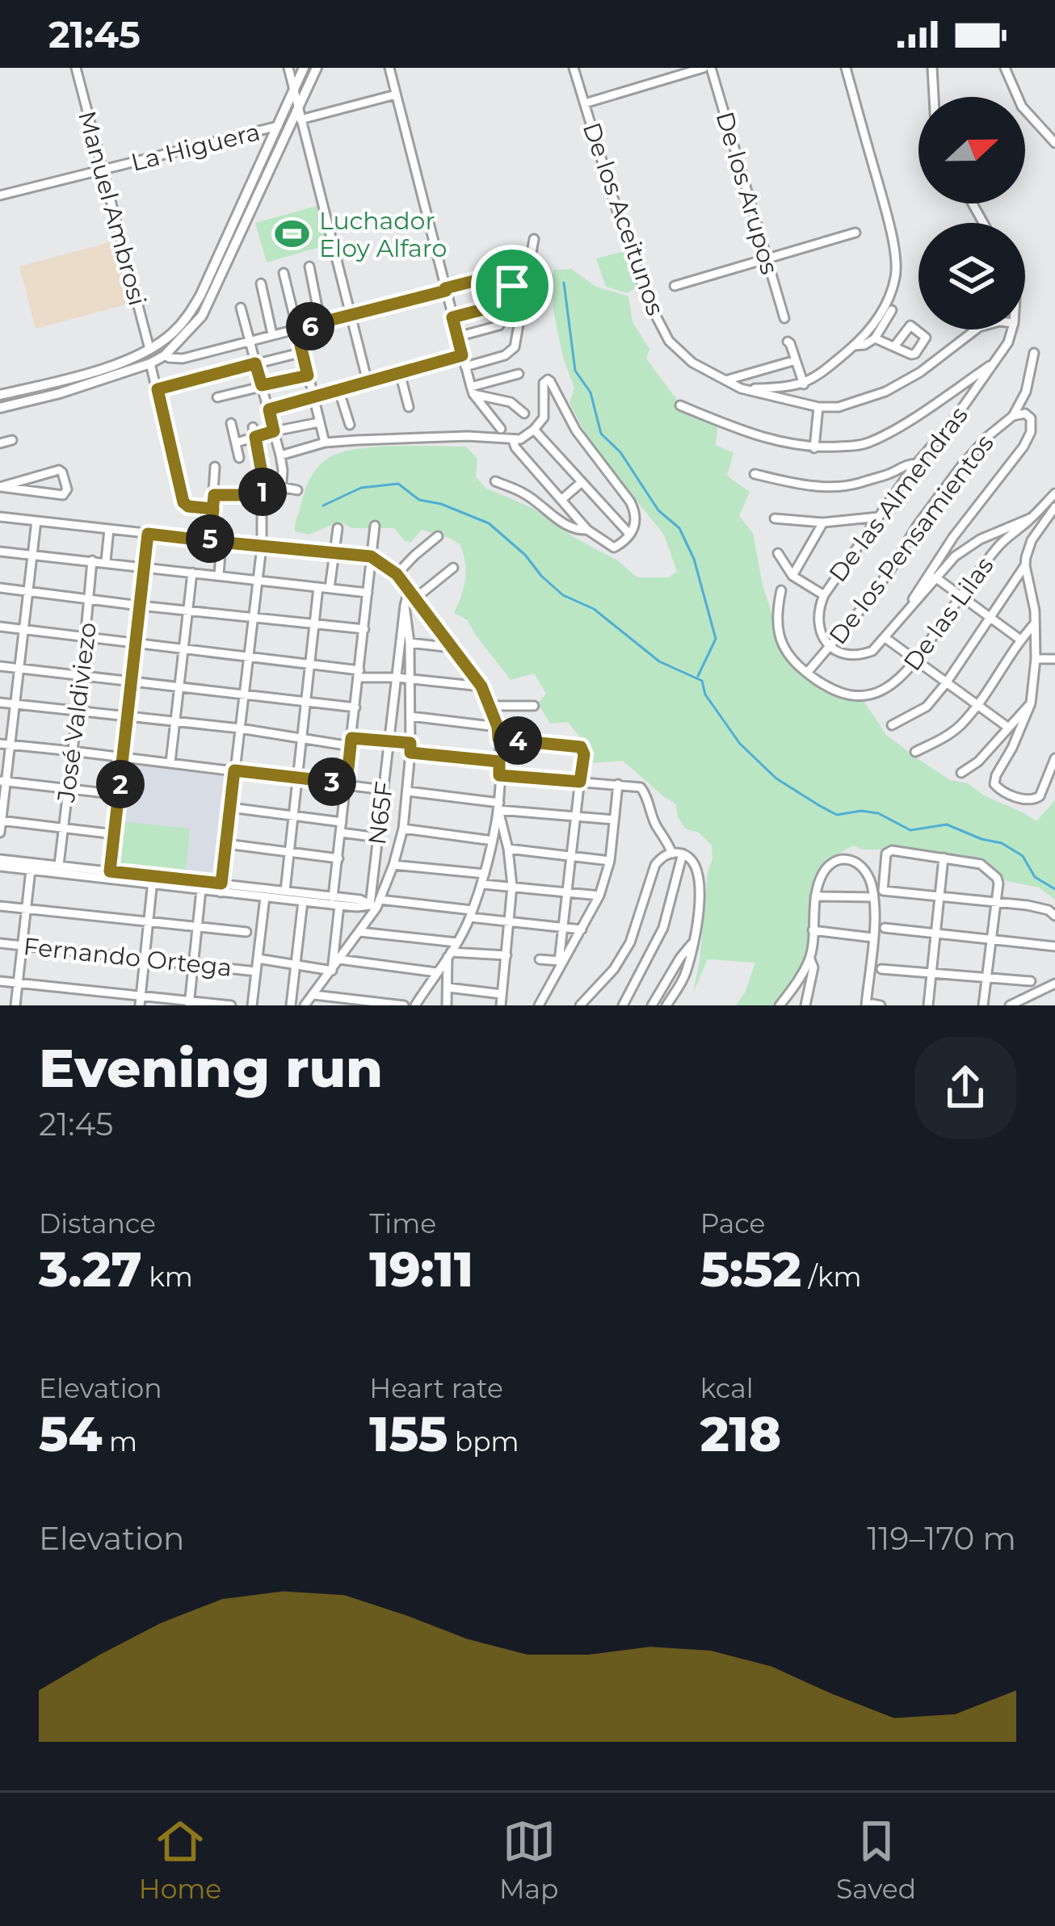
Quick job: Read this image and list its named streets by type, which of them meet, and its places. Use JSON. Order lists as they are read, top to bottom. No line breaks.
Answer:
{"streets":{"street":["La Higuera","De los Arupos","Manuel Ambrosi","De los Aceitunos","De las Almendras","De los Pensamientos","De las Lilas","José Valdiviezo","N65F","Fernando Ortega"]},"crossings":[["La Higuera","Manuel Ambrosi"],["De las Almendras","De los Pensamientos"],["De los Pensamientos","De las Lilas"]],"places":{"sports":["Luchador Eloy Alfaro"]},"north":"right","page":{"status":"21:45","pins":["6","1","5","4","3","2"],"heading":["Evening run","21:45"],"stats":[["Distance","3.27 km"],["Time","19:11"],["Pace","5:52 /km"],["Elevation","54 m"],["Heart rate","155 bpm"],["kcal","218"]],"chart":["Elevation","119–170 m"],"tabs":["Home","Map","Saved"]}}
